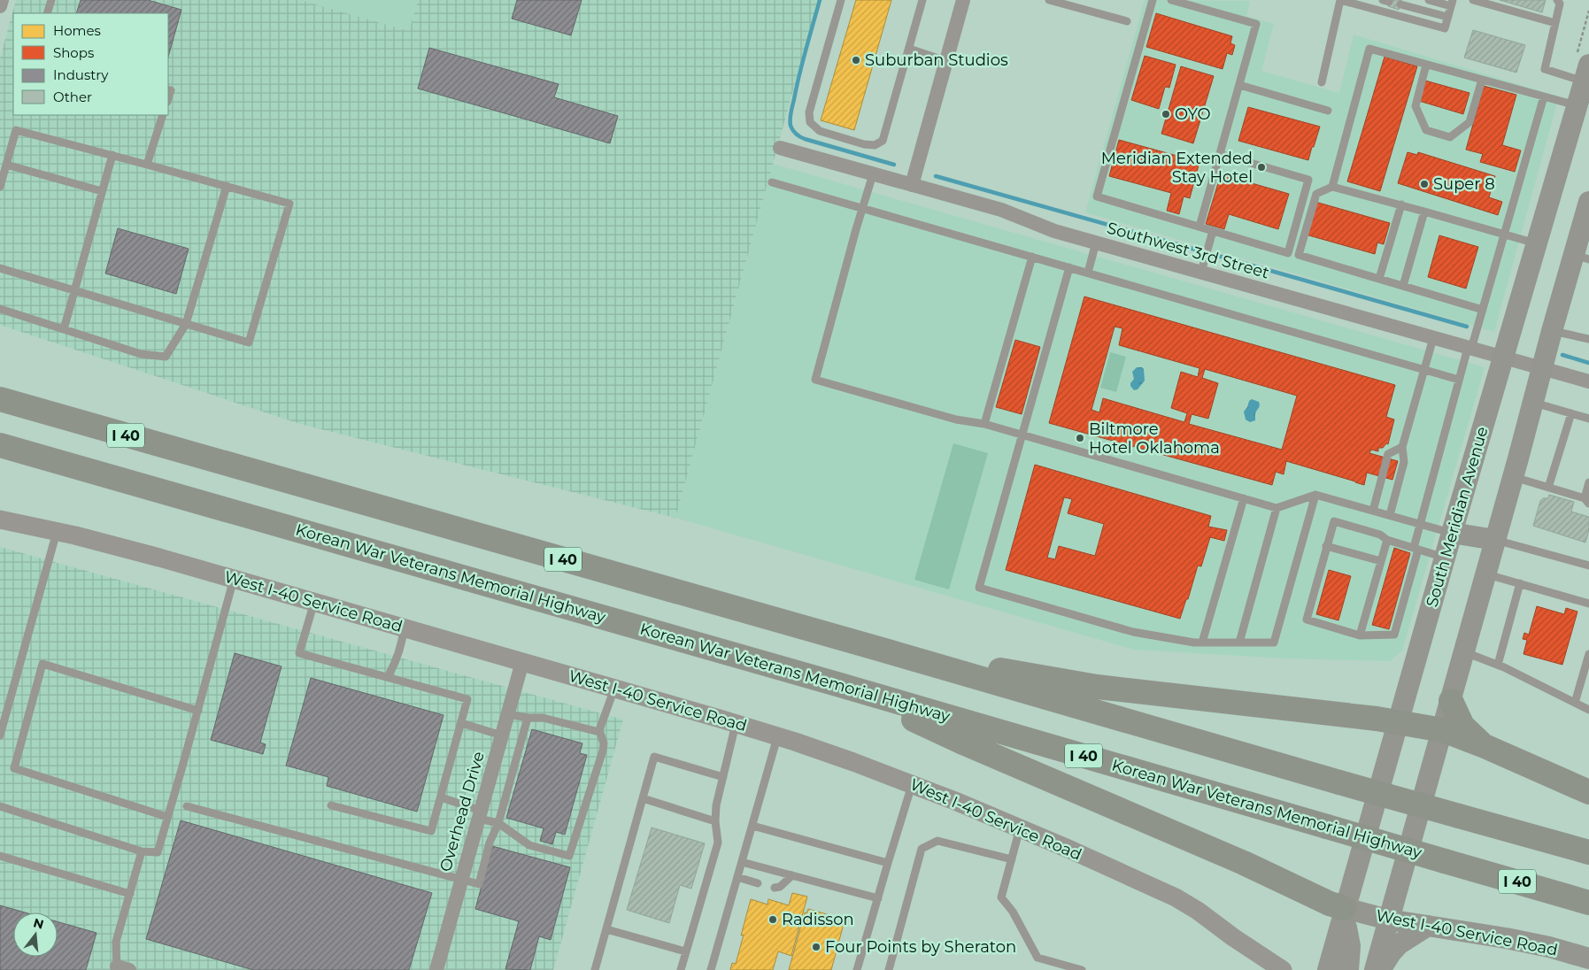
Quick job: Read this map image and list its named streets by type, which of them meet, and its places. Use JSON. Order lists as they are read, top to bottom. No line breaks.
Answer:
{"streets":{"highway":["I 40","Korean War Veterans Memorial Highway"],"main road":["South Meridian Avenue","West I-40 Service Road"],"street":["Southwest 3rd Street","Overhead Drive"]},"crossings":[["Southwest 3rd Street","South Meridian Avenue"],["South Meridian Avenue","West I-40 Service Road"],["West I-40 Service Road","Overhead Drive"]],"places":["Suburban Studios","OYO","Meridian Extended Stay Hotel","Super 8","Biltmore Hotel Oklahoma","Radisson","Four Points by Sheraton"],"legend":["Homes","Shops","Industry","Other"],"north":"top"}
